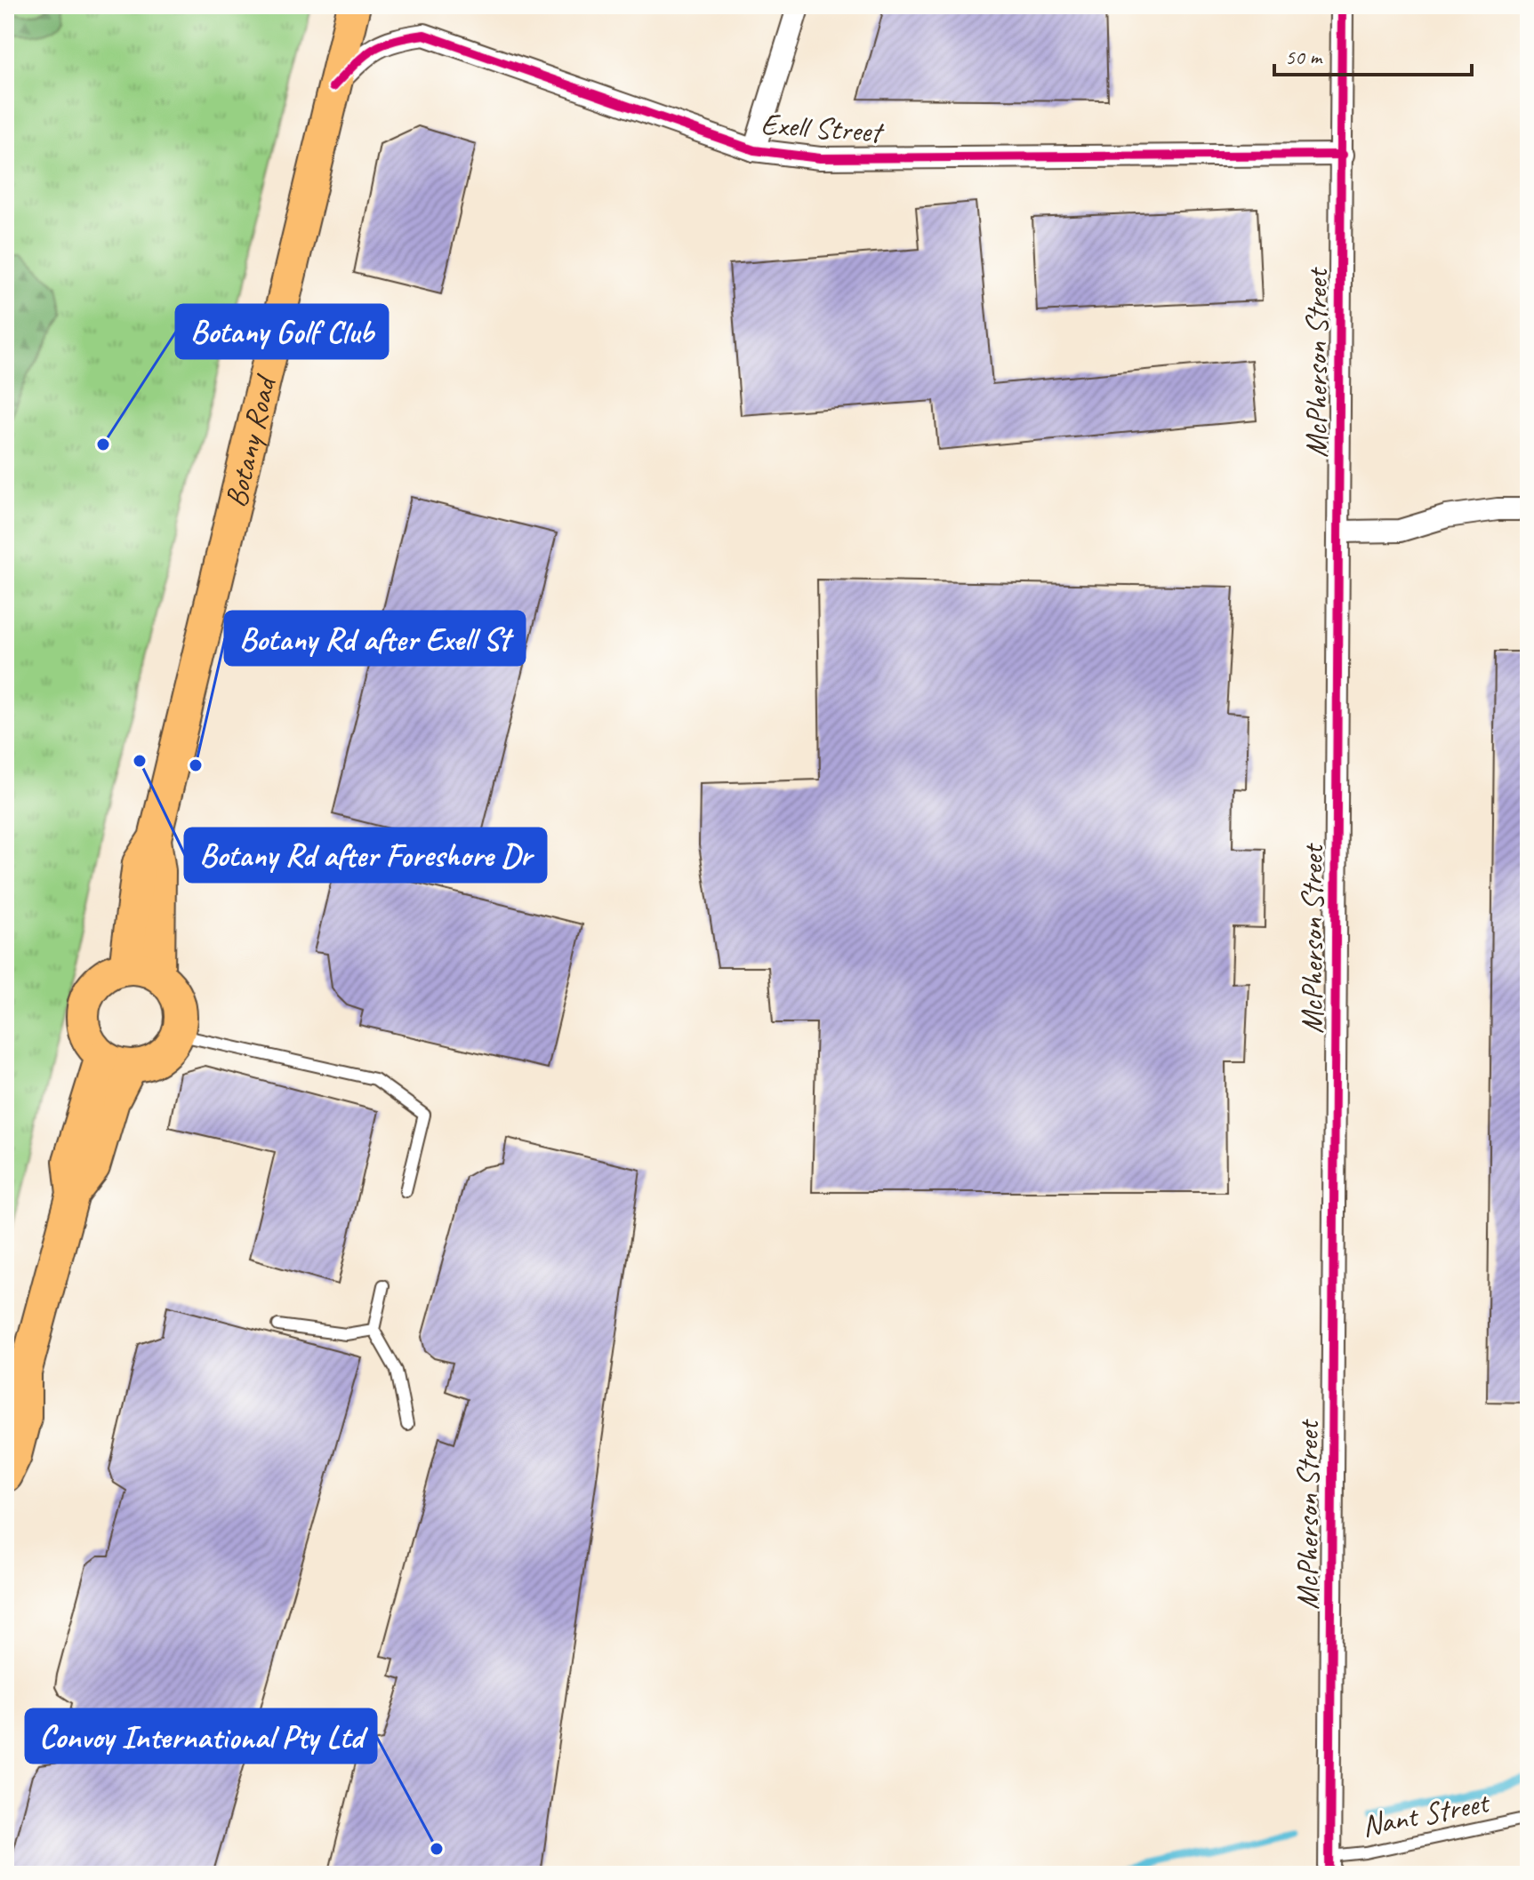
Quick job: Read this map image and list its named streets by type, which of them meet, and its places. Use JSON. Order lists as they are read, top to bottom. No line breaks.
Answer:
{"streets":{"main road":["Botany Road"],"street":["Exell Street","McPherson Street"],"lane":["Nant Street"]},"crossings":[["Exell Street","McPherson Street"],["Exell Street","Botany Road"],["McPherson Street","Nant Street"]],"places":["Botany Golf Club","Botany Rd after Foreshore Dr","Botany Rd after Exell St","Convoy International Pty Ltd"],"scale_bar":"50 m"}
